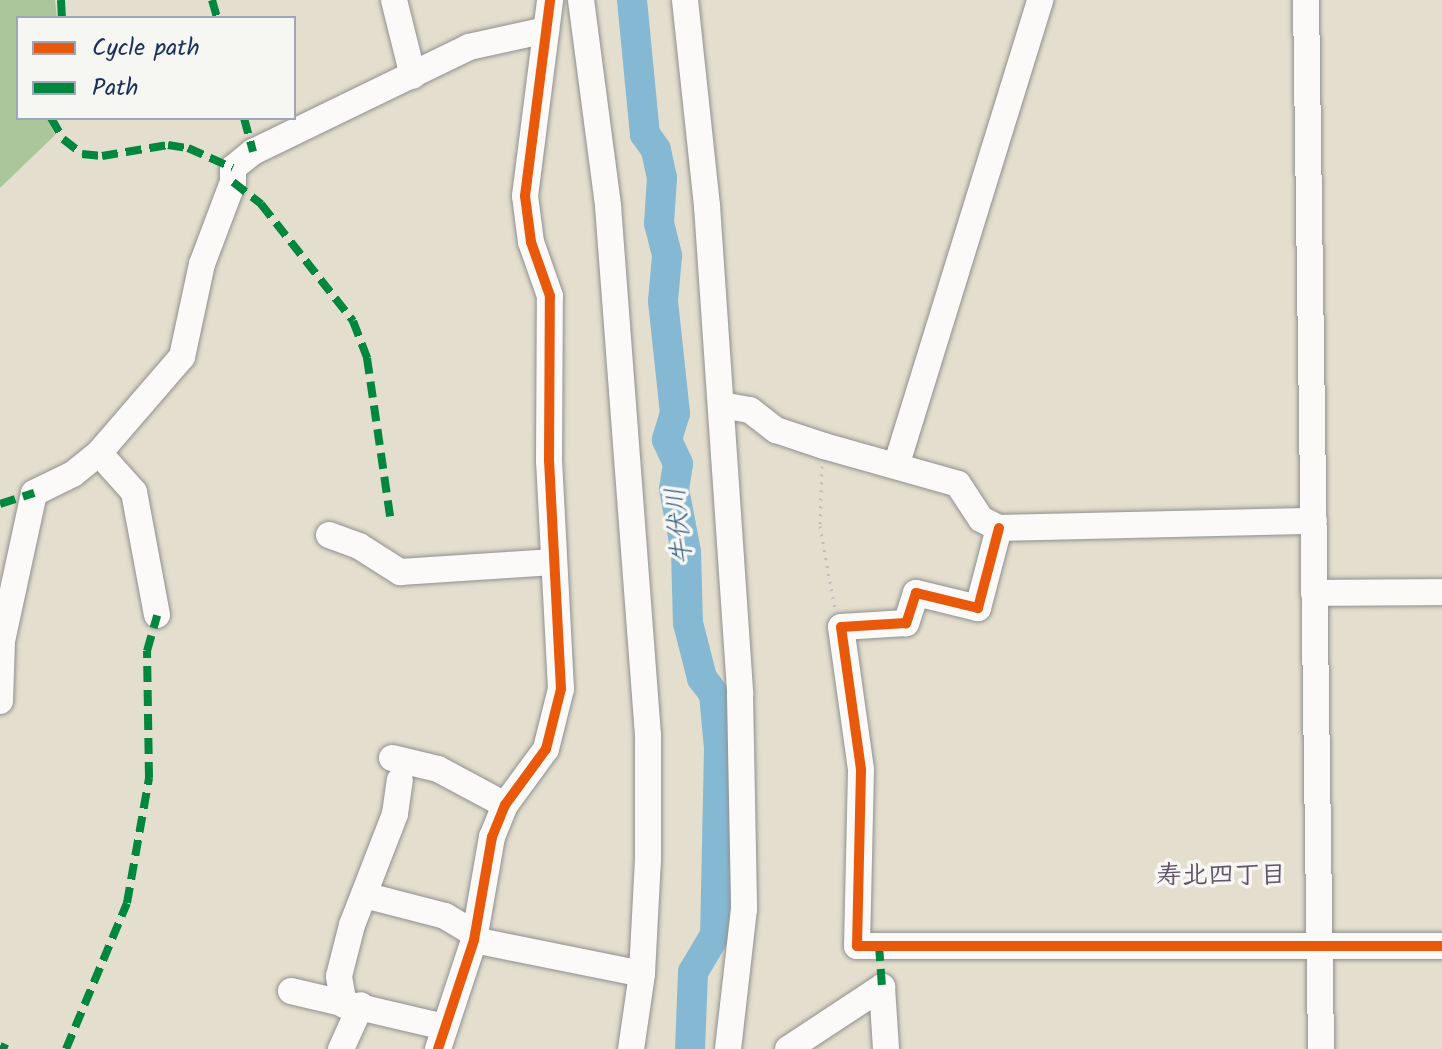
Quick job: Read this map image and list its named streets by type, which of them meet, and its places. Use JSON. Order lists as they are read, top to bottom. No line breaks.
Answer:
{"districts":["寿北四丁目"],"water":["牛伏川"],"legend":["Cycle path","Path"]}
